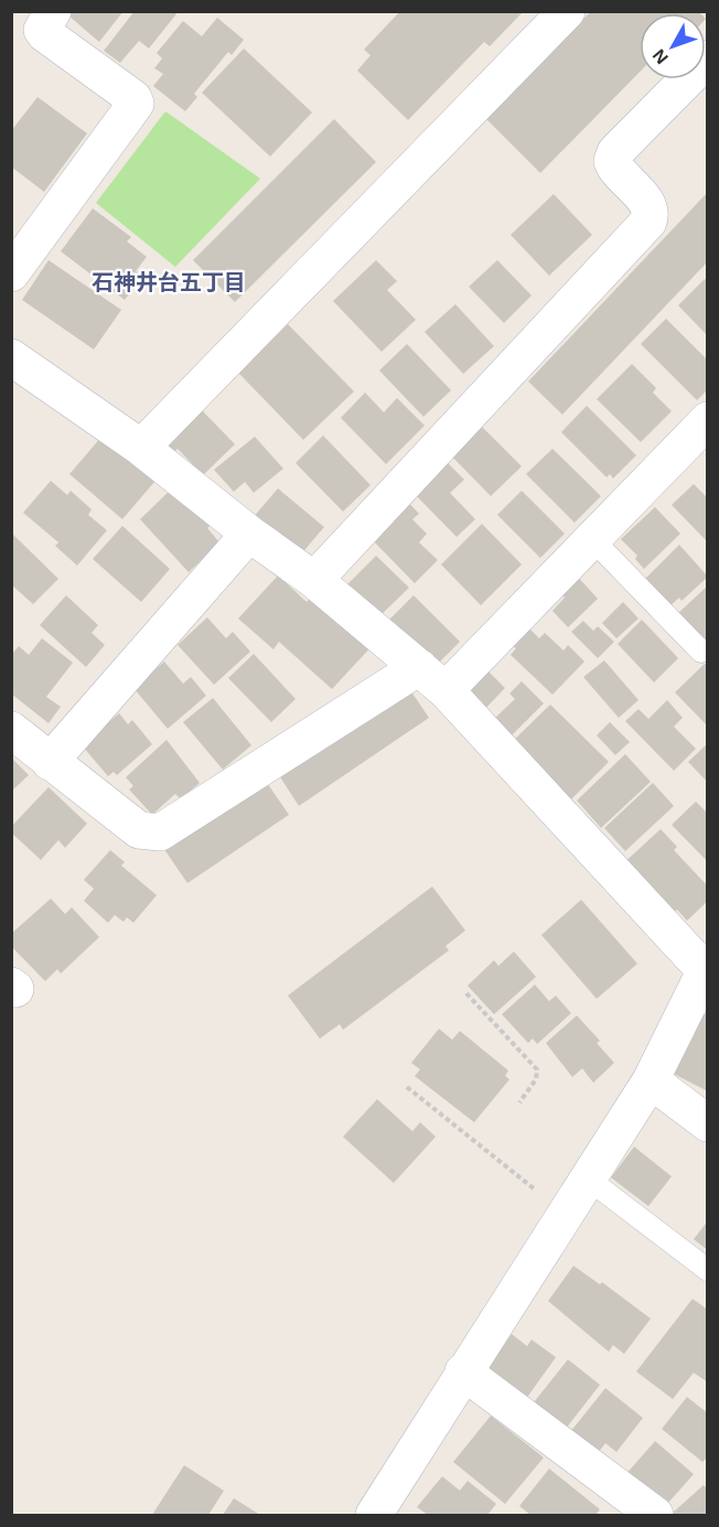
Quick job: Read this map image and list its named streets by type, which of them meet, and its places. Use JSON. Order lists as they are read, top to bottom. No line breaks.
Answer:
{"districts":["石神井台五丁目"],"north":"bottom left"}
